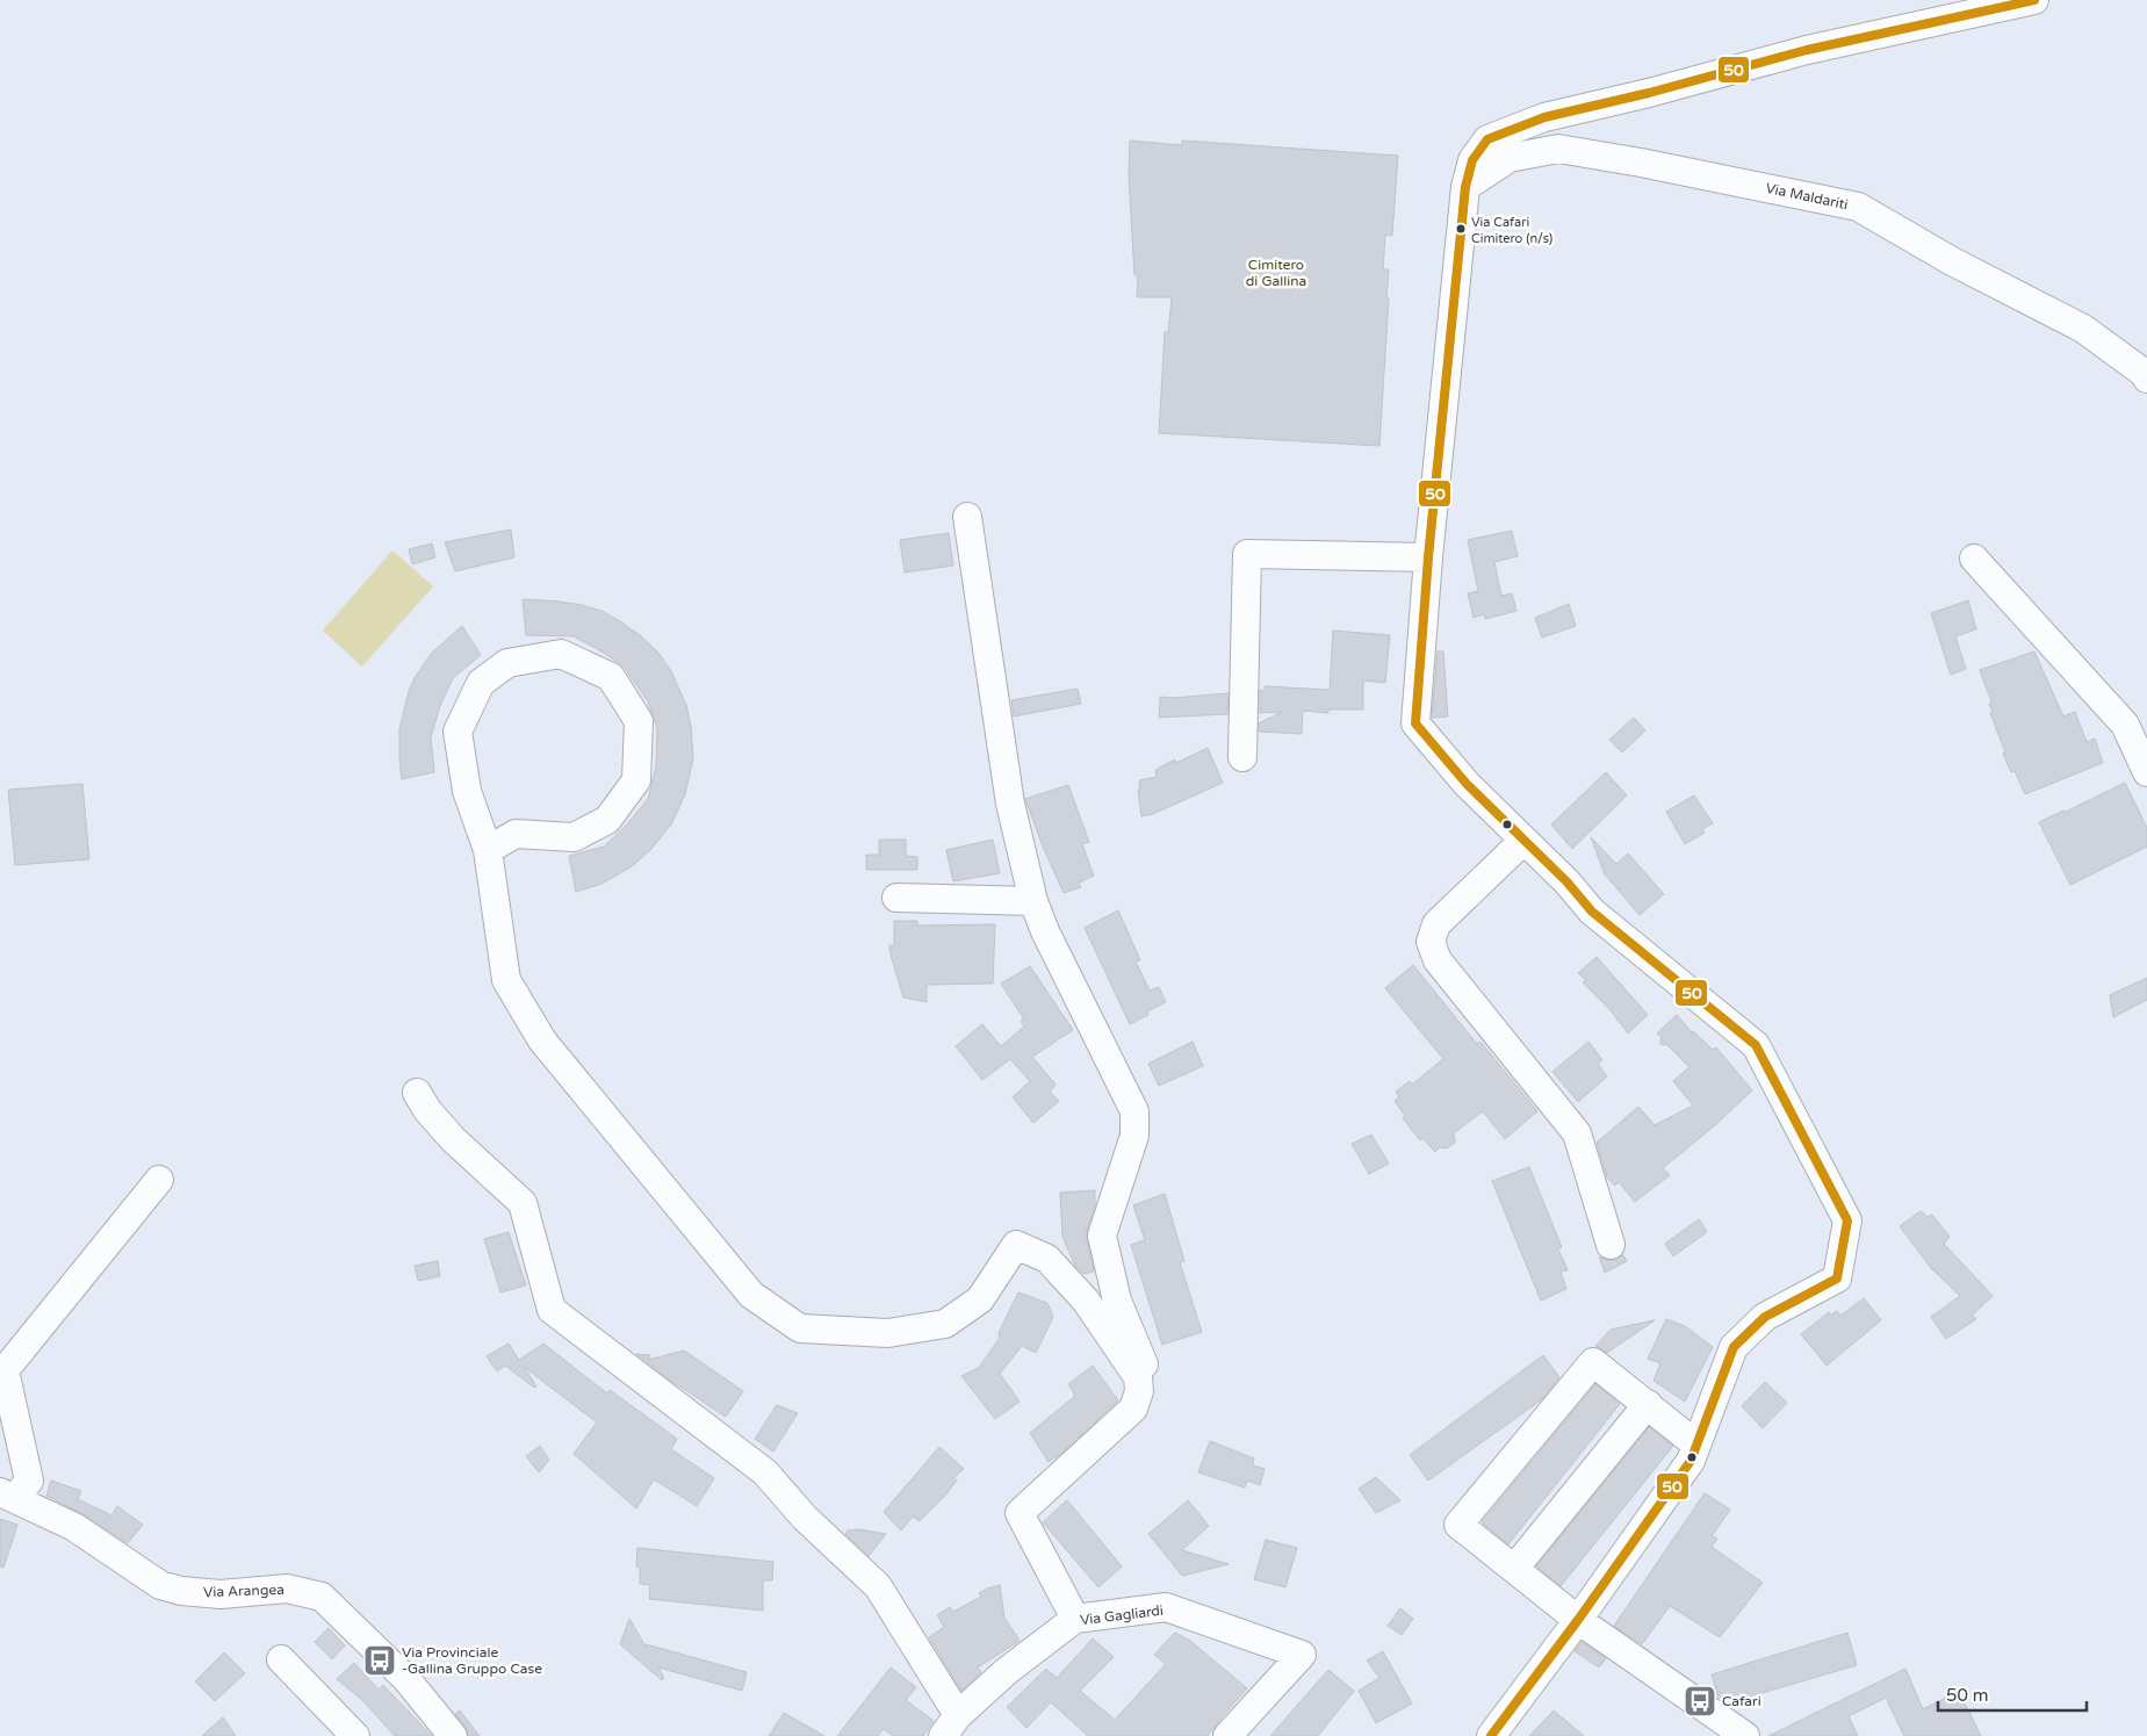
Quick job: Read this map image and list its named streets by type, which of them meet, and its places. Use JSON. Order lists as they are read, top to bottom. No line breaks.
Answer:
{"streets":{"street":["Via Maldariti","Via Arangea","Via Gagliardi"]},"parks":["Cimitero di Gallina"],"places":{"other":["Via Cafari Cimitero (n/s)"],"bus stop":["Via Provinciale -Gallina Gruppo Case","Cafari"]},"lines":["transit line 50"],"scale_bar":"50 m"}
